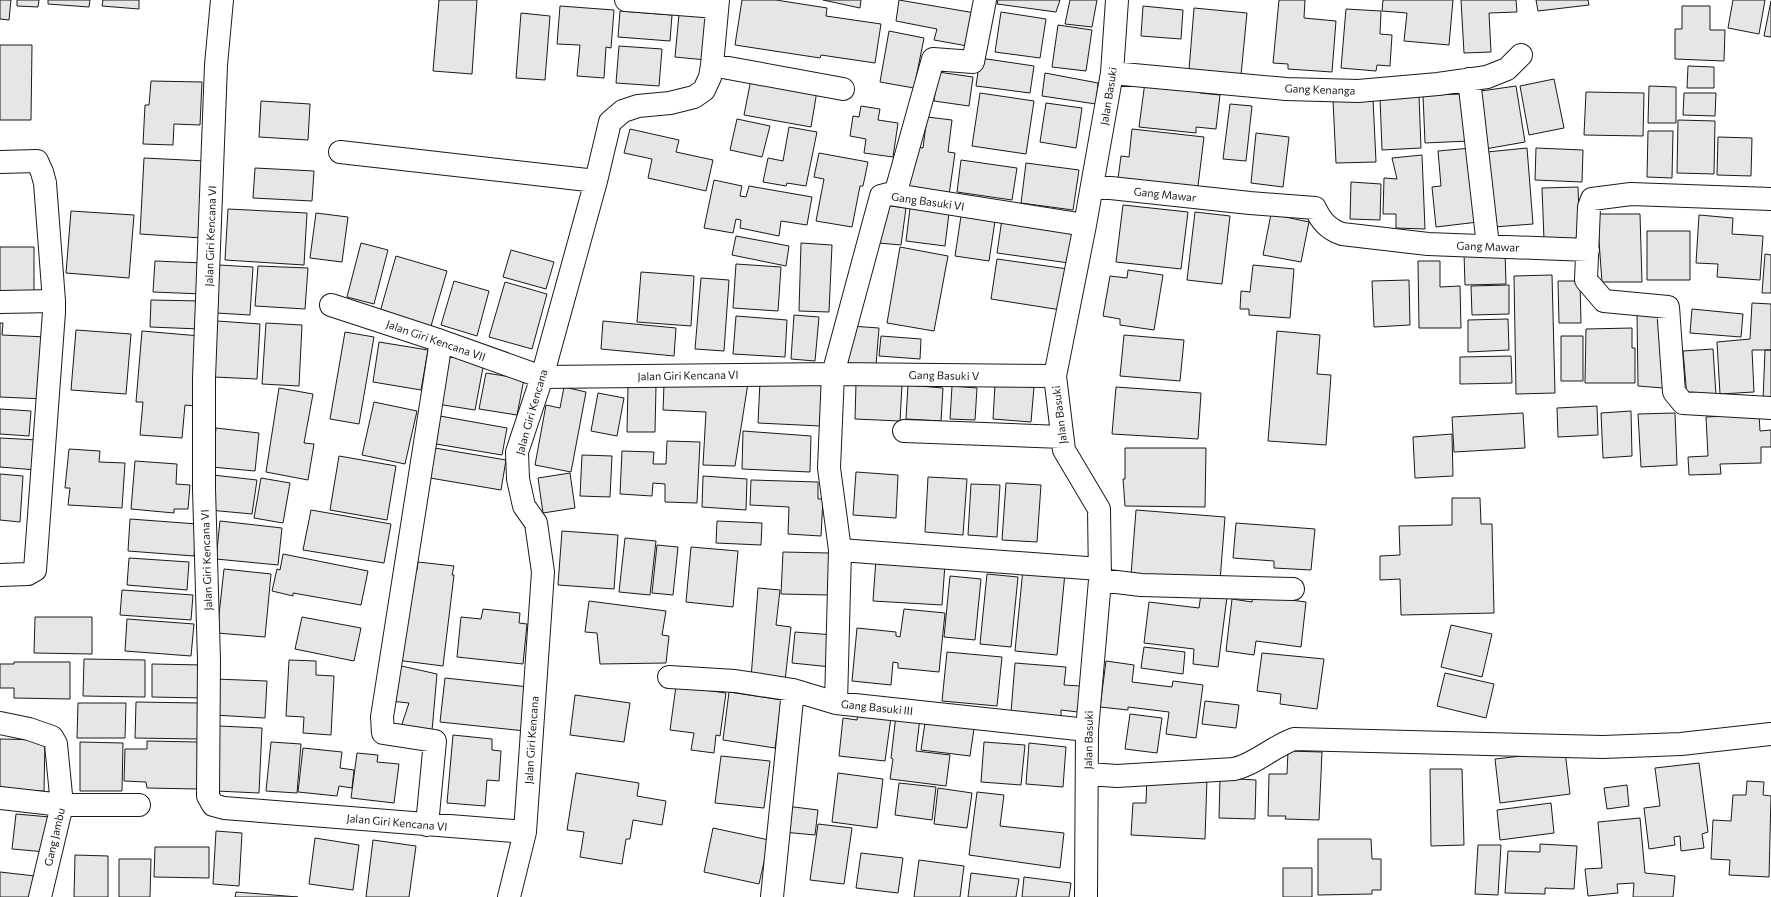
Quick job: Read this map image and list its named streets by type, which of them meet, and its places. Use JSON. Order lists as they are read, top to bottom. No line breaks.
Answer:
{"streets":{"street":["Gang Kenanga","Jalan Basuki","Gang Mawar","Gang Basuki VI","Jalan Giri Kencana VI","Jalan Giri Kencana VII","Gang Basuki V","Jalan Giri Kencana","Gang Basuki III","Gang Jambu"]},"crossings":[["Gang Kenanga","Jalan Basuki"],["Jalan Basuki","Gang Mawar"],["Jalan Basuki","Gang Basuki VI"],["Jalan Basuki","Gang Basuki V"],["Jalan Basuki","Gang Basuki III"],["Gang Basuki VI","Jalan Giri Kencana VI"],["Gang Basuki VI","Gang Basuki V"],["Jalan Giri Kencana VI","Jalan Giri Kencana VII"],["Jalan Giri Kencana VI","Gang Basuki V"],["Jalan Giri Kencana VI","Jalan Giri Kencana"],["Jalan Giri Kencana VII","Jalan Giri Kencana"]]}
